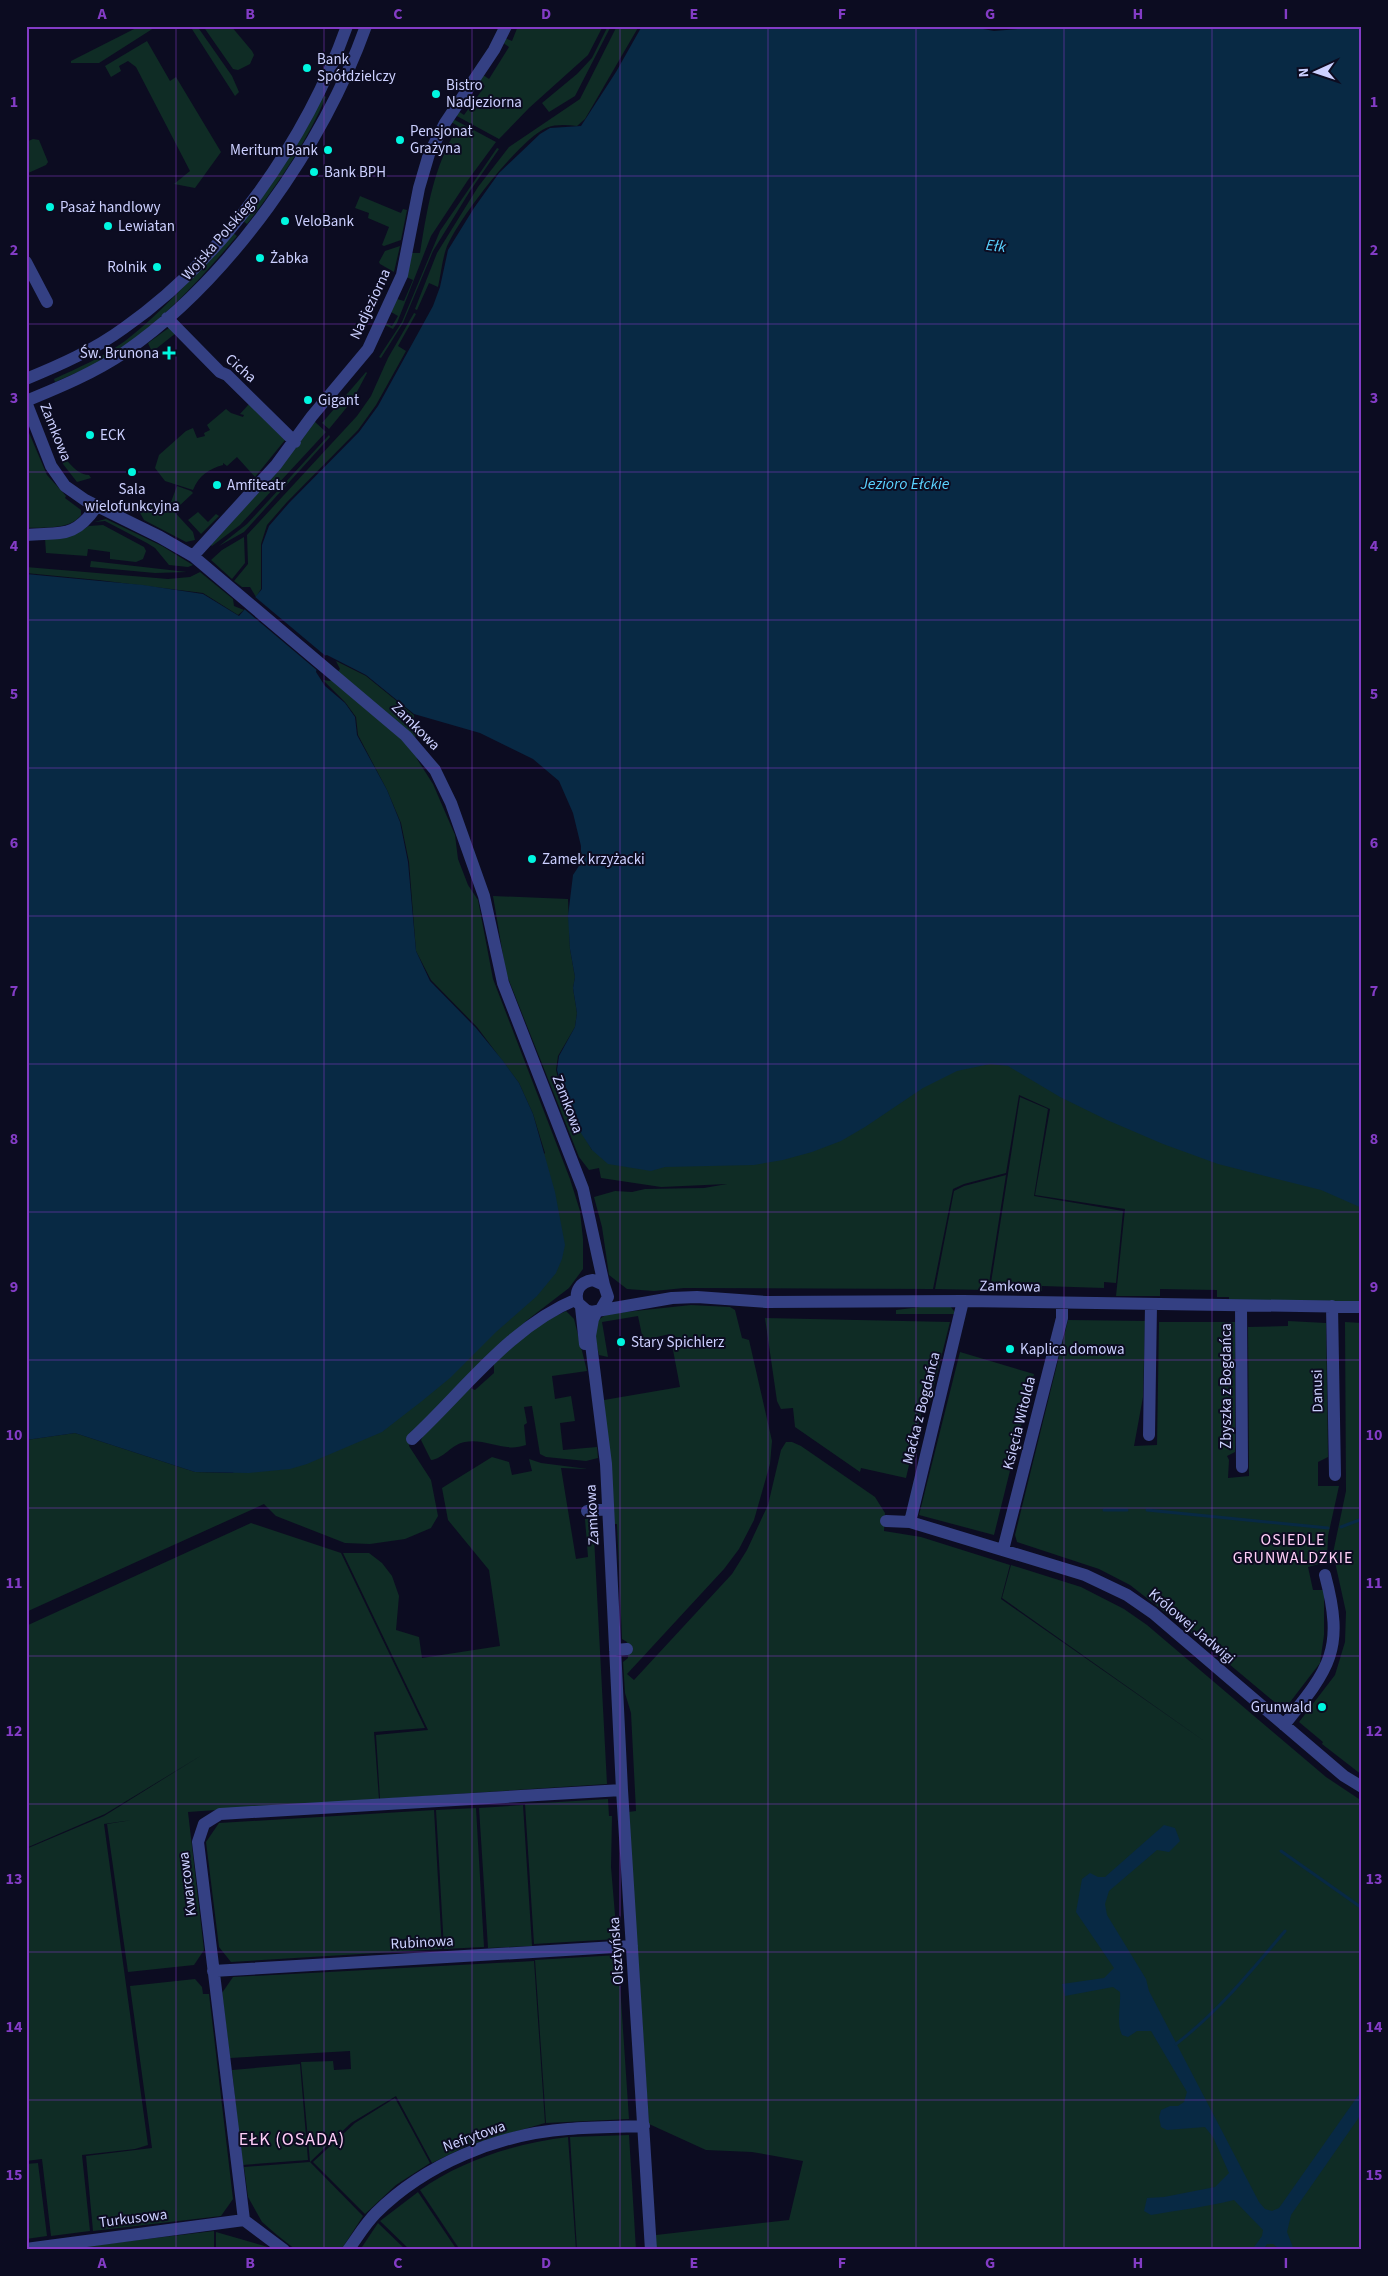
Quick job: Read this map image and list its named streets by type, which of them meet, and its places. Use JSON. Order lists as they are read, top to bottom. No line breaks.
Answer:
{"streets":{"street":["Wojska Polskiego","Nadjeziorna","Cicha","Zamkowa","Zbyszka z Bogdańca","Danusi","Maćka z Bogdańca","Księcia Witolda","Królowej Jadwigi","Kwarcowa","Rubinowa","Olsztyńska","Nefrytowa","Turkusowa"]},"crossings":[["Wojska Polskiego","Cicha"],["Wojska Polskiego","Zamkowa"],["Nadjeziorna","Cicha"],["Nadjeziorna","Zamkowa"],["Zamkowa","Zbyszka z Bogdańca"],["Zamkowa","Danusi"],["Zamkowa","Maćka z Bogdańca"],["Zamkowa","Księcia Witolda"],["Zamkowa","Olsztyńska"],["Maćka z Bogdańca","Królowej Jadwigi"],["Księcia Witolda","Królowej Jadwigi"],["Kwarcowa","Rubinowa"],["Kwarcowa","Olsztyńska"],["Kwarcowa","Turkusowa"],["Rubinowa","Olsztyńska"],["Olsztyńska","Nefrytowa"]],"districts":["OSIEDLE GRUNWALDZKIE","EŁK (OSADA)"],"water":["Ełk","Jezioro Ełckie"],"places":{"other":["Bank Spółdzielczy","Bistro Nadjeziorna","Pensjonat Grażyna","Meritum Bank","Bank BPH","Pasaż handlowy","VeloBank","Lewiatan","Żabka","Rolnik","Gigant","ECK","Sala wielofunkcyjna","Amfiteatr","Zamek krzyżacki","Stary Spichlerz","Kaplica domowa","Grunwald"],"health":["Św. Brunona"]},"north":"left","grid":{"columns":["A","B","C","D","E","F","G","H","I"],"rows":["1","2","3","4","5","6","7","8","9","10","11","12","13","14","15"]}}
